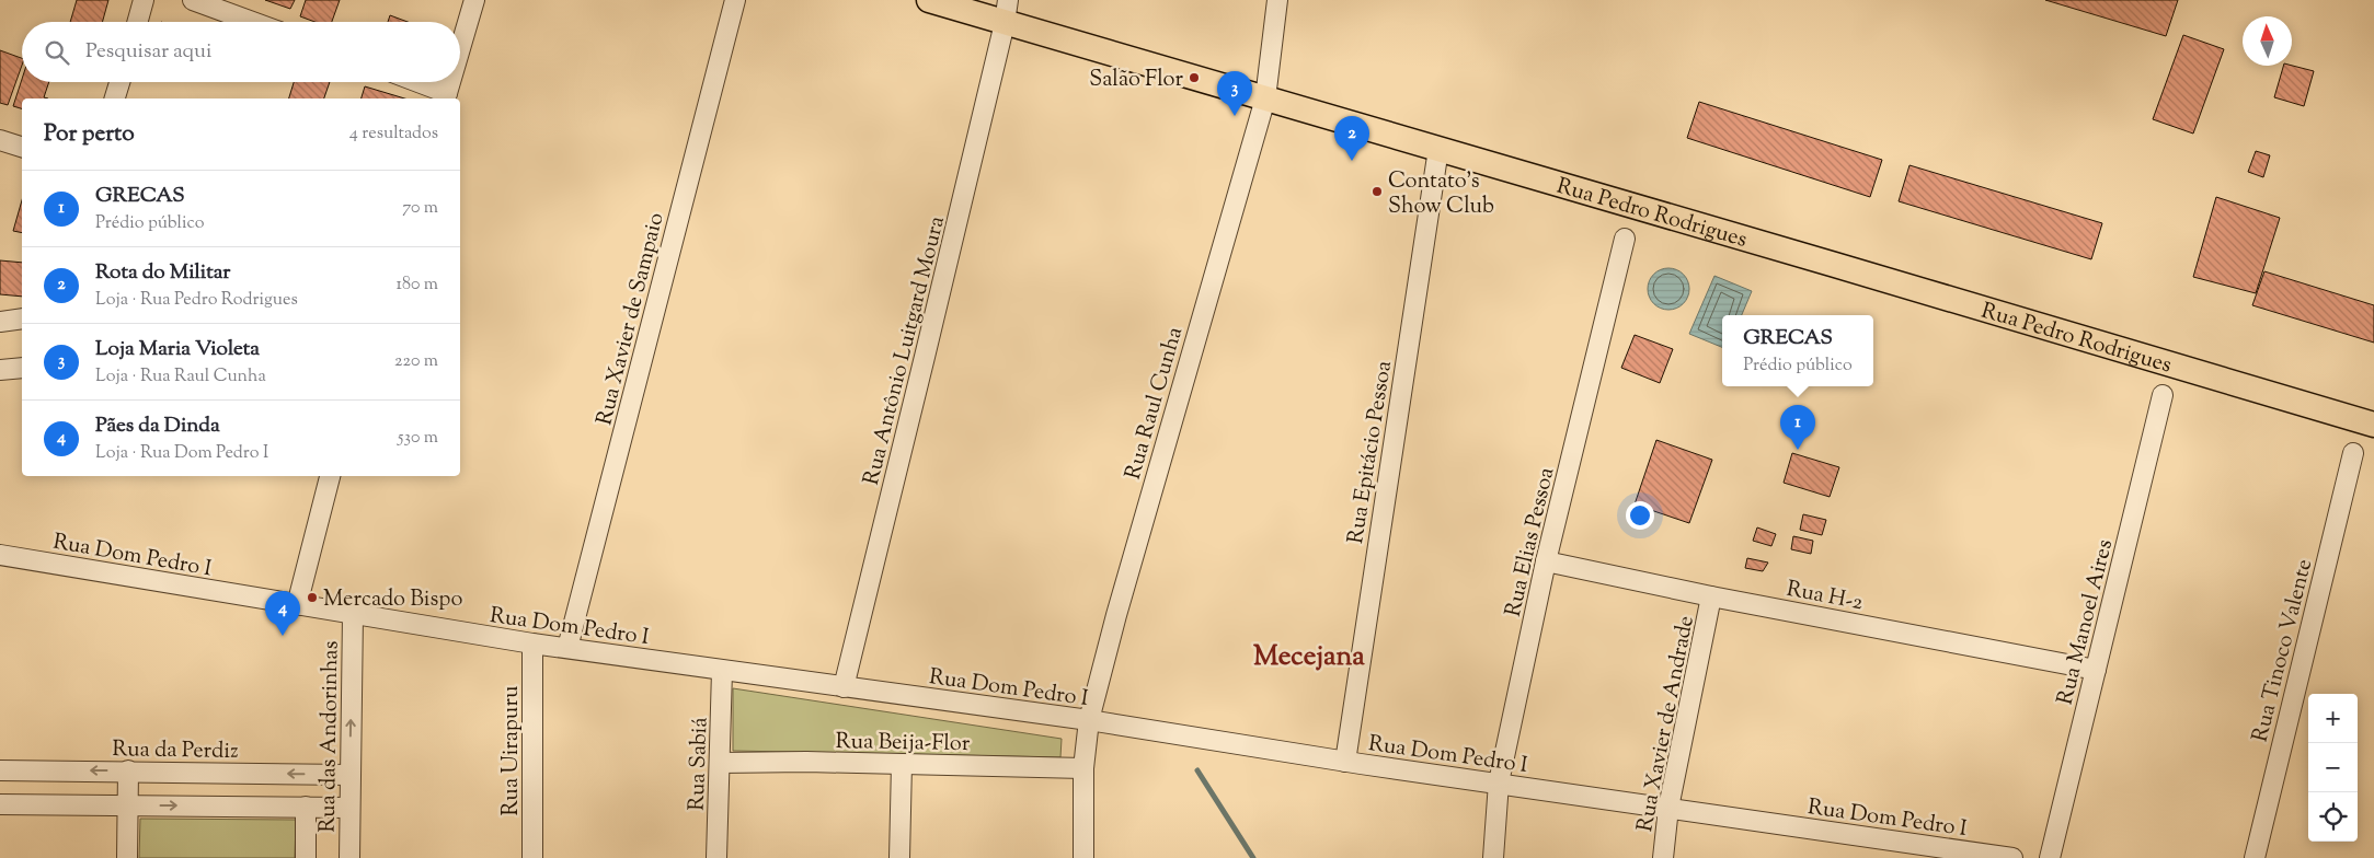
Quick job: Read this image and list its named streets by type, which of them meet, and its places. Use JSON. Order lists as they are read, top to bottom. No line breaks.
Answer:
{"streets":{"main road":["Rua Pedro Rodrigues"],"street":["Rua Xavier de Sampaio","Rua Antônio Luitgard Moura","Rua Raul Cunha","Rua Epitácio Pessoa","Rua Elias Pessoa","Rua Dom Pedro I","Rua H-2","Rua Manoel Aires","Rua Tinoco Valente","Rua Xavier de Andrade","Rua das Andorinhas","Rua Beija-Flor","Rua da Perdiz","Rua Uirapuru","Rua Sabiá"]},"crossings":[["Rua Pedro Rodrigues","Rua Antônio Luitgard Moura"],["Rua Pedro Rodrigues","Rua Raul Cunha"],["Rua Pedro Rodrigues","Rua Epitácio Pessoa"],["Rua Xavier de Sampaio","Rua Dom Pedro I"],["Rua Antônio Luitgard Moura","Rua Dom Pedro I"],["Rua Raul Cunha","Rua Dom Pedro I"],["Rua Raul Cunha","Rua Beija-Flor"],["Rua Epitácio Pessoa","Rua Dom Pedro I"],["Rua Elias Pessoa","Rua Dom Pedro I"],["Rua Elias Pessoa","Rua H-2"],["Rua Dom Pedro I","Rua Xavier de Andrade"],["Rua Dom Pedro I","Rua das Andorinhas"],["Rua Dom Pedro I","Rua Uirapuru"],["Rua Dom Pedro I","Rua Sabiá"],["Rua H-2","Rua Manoel Aires"],["Rua H-2","Rua Xavier de Andrade"],["Rua das Andorinhas","Rua da Perdiz"],["Rua Beija-Flor","Rua Sabiá"]],"one_way":["Rua das Andorinhas"],"districts":["Mecejana"],"places":["Salão Flor","Contato's Show Club","Mercado Bispo"],"north":"top","page":{"search":"Pesquisar aqui","pins":["3","2","1","4"],"heading":["Por perto","4 resultados"],"list":[{"mark":"1","name":"GRECAS","note":"Prédio público","value":"70 m"},{"mark":"2","name":"Rota do Militar","note":"Loja · Rua Pedro Rodrigues","value":"180 m"},{"mark":"3","name":"Loja Maria Violeta","note":"Loja · Rua Raul Cunha","value":"220 m"},{"mark":"4","name":"Pães da Dinda","note":"Loja · Rua Dom Pedro I","value":"530 m"}],"popup":["GRECAS","Prédio público"],"map_buttons":["+","−"]}}
